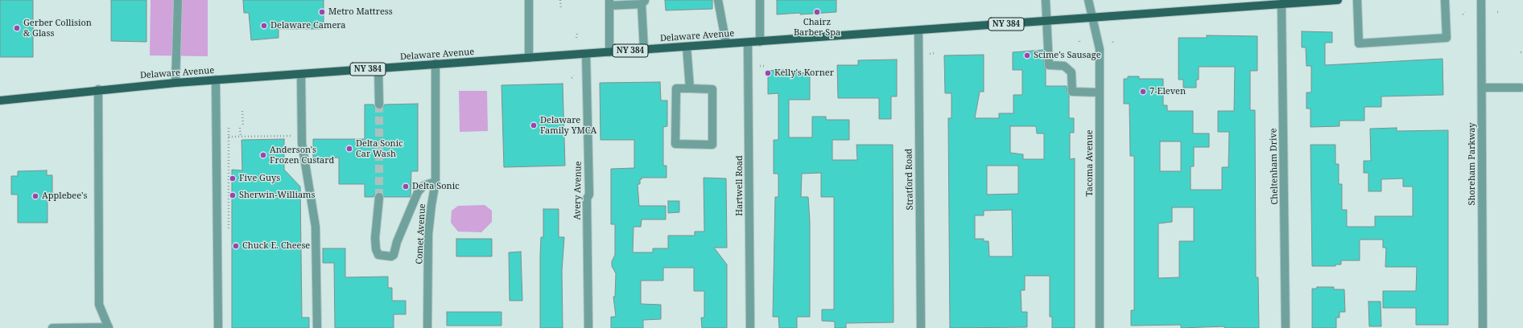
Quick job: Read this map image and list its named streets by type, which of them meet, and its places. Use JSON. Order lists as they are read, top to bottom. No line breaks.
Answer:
{"streets":{"main road":["NY 384","Delaware Avenue"],"street":["Tacoma Avenue","Shoreham Parkway","Cheltenham Drive","Stratford Road","Hartwell Road","Avery Avenue","Comet Avenue"]},"crossings":[["Delaware Avenue","Tacoma Avenue"],["Delaware Avenue","Cheltenham Drive"],["Delaware Avenue","Stratford Road"],["Delaware Avenue","Hartwell Road"],["Delaware Avenue","Avery Avenue"],["Delaware Avenue","Comet Avenue"]],"places":["Metro Mattress","Chairz Barber Spa","Delaware Camera","Gerber Collision & Glass","Scime's Sausage","Kelly's Korner","7-Eleven","Delaware Family YMCA","Delta Sonic Car Wash","Anderson's Frozen Custard","Five Guys","Delta Sonic","Sherwin-Williams","Applebee's","Chuck E. Cheese"]}
